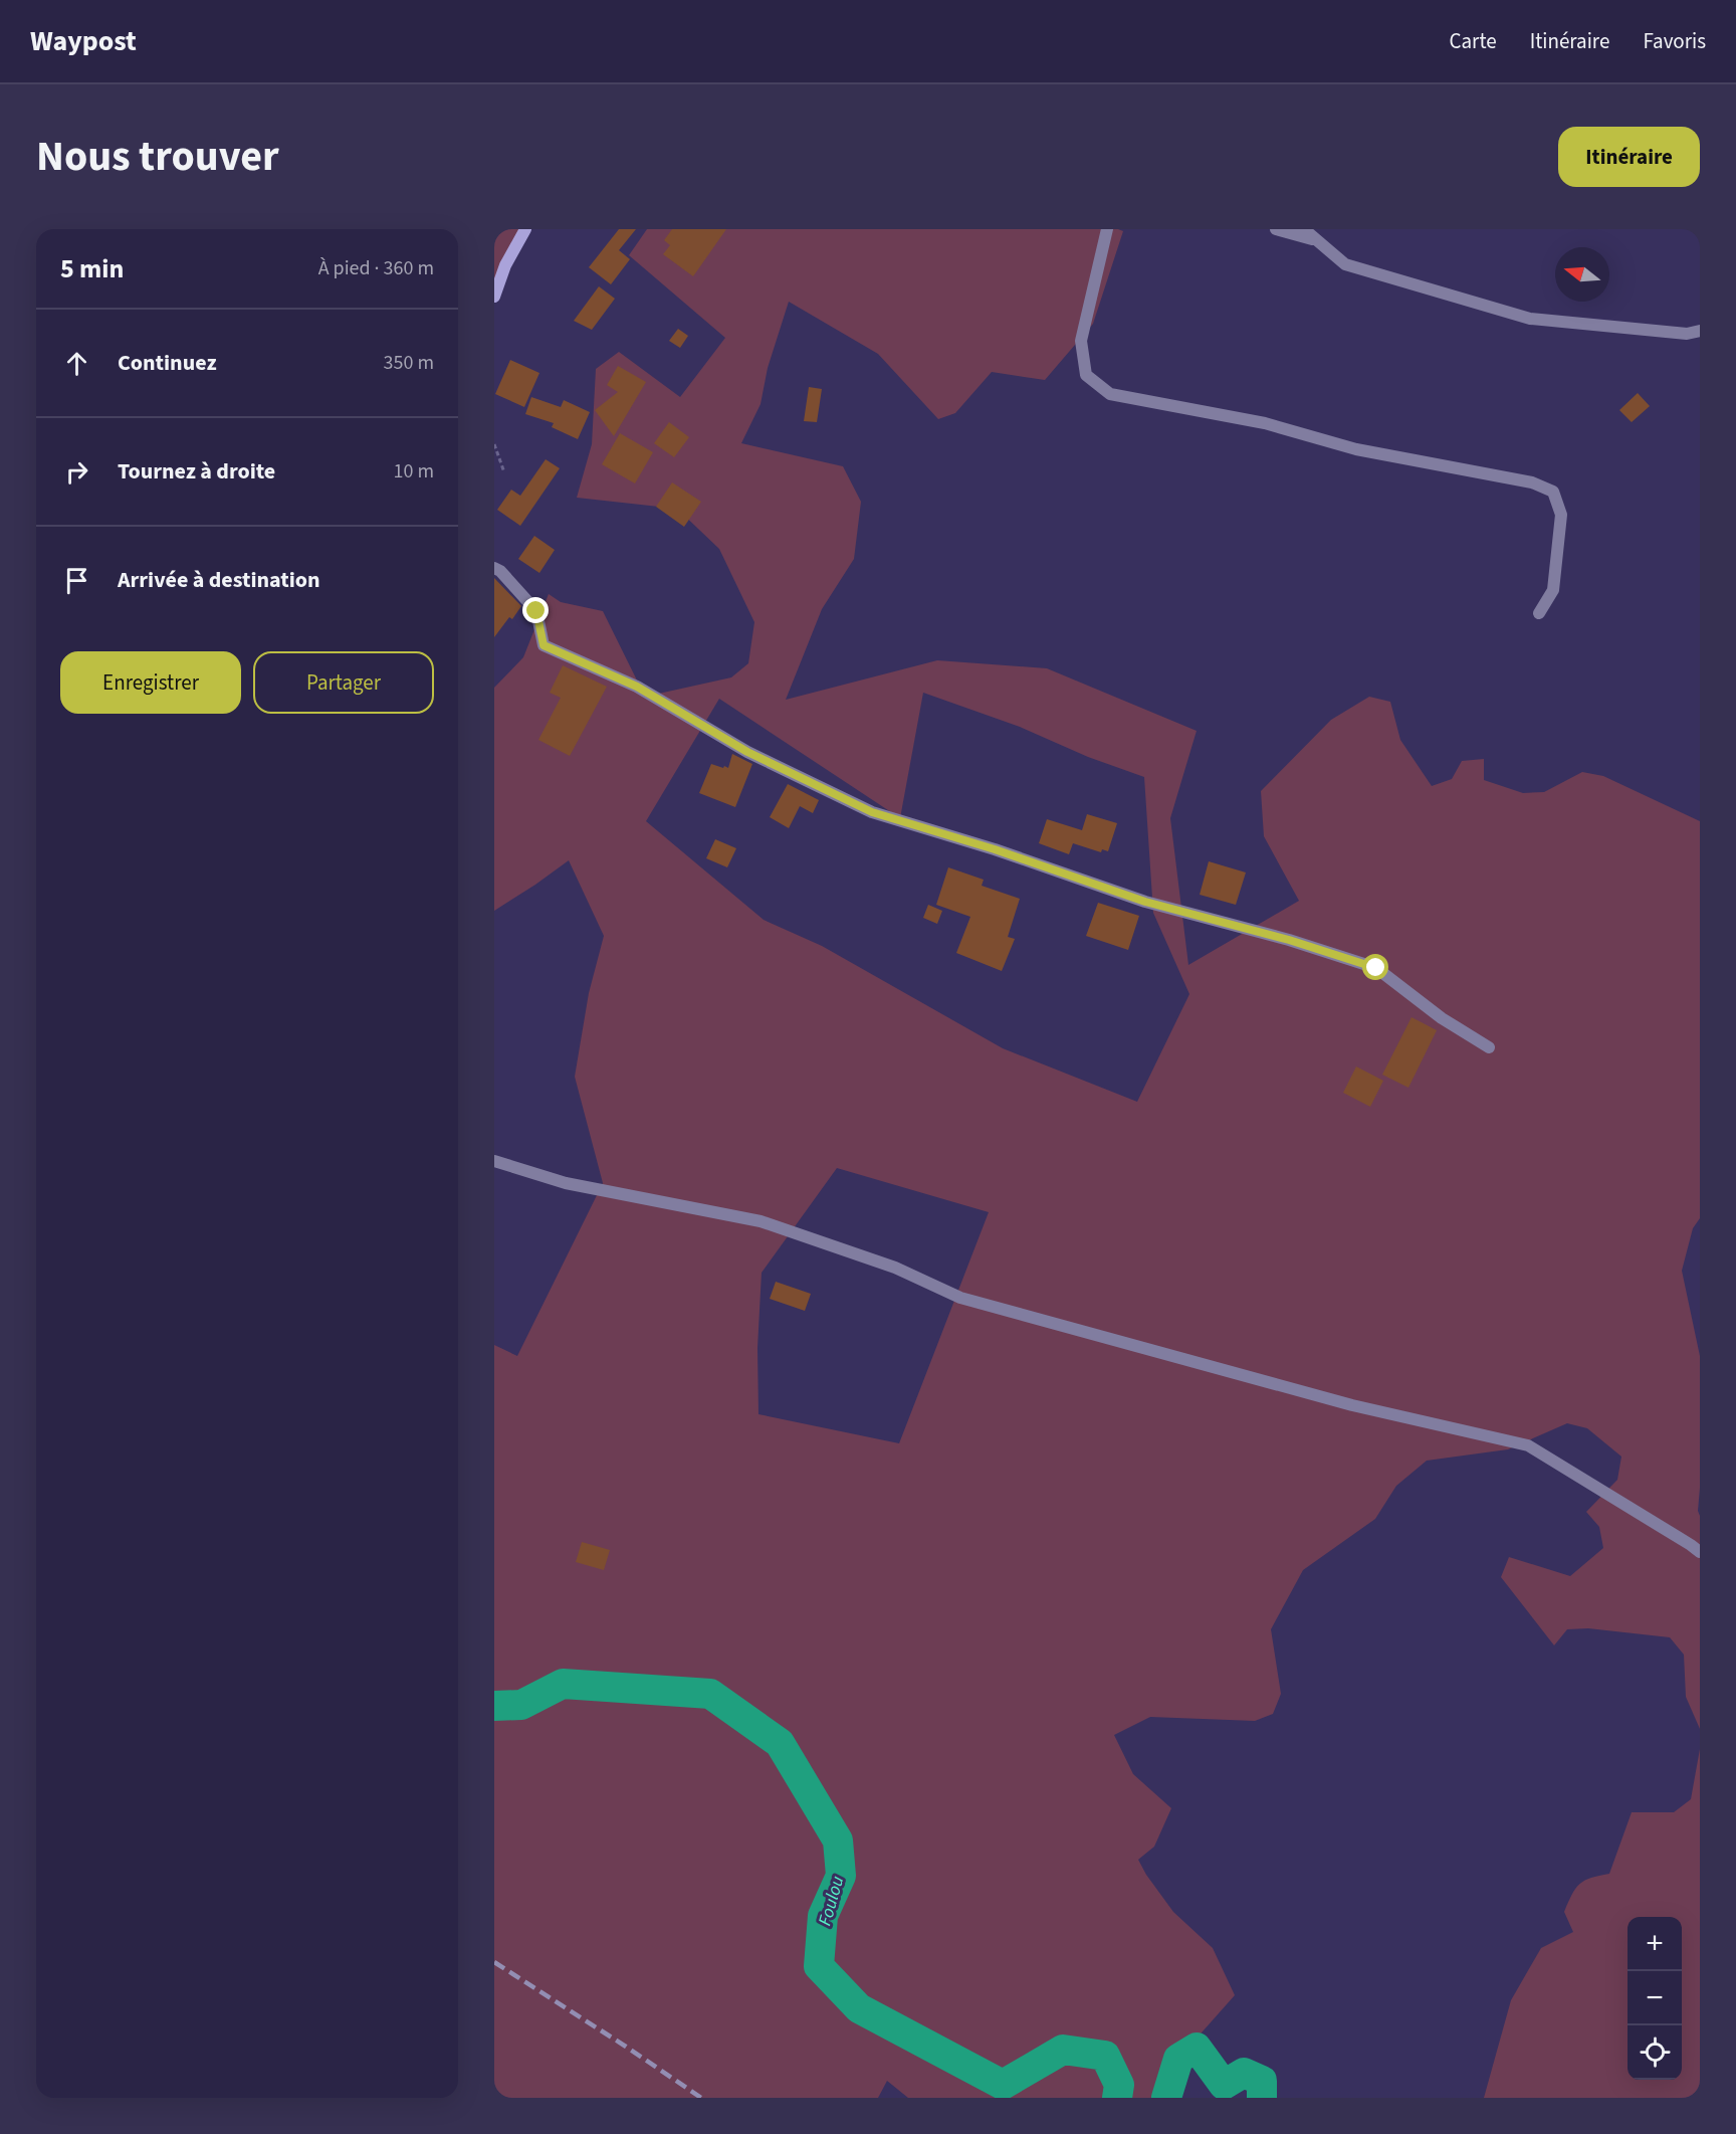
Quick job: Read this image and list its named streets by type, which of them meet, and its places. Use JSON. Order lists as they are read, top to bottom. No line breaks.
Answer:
{"water":["Foulou"],"north":"left","page":{"header":"Waypost","nav":["Carte","Itinéraire","Favoris"],"title":"Nous trouver","buttons":["Itinéraire",["Enregistrer","Partager"]],"heading":["5 min","À pied · 360 m"],"list":[["Continuez","350 m"],["Tournez à droite","10 m"],"Arrivée à destination"],"map_buttons":["+","−"]}}
